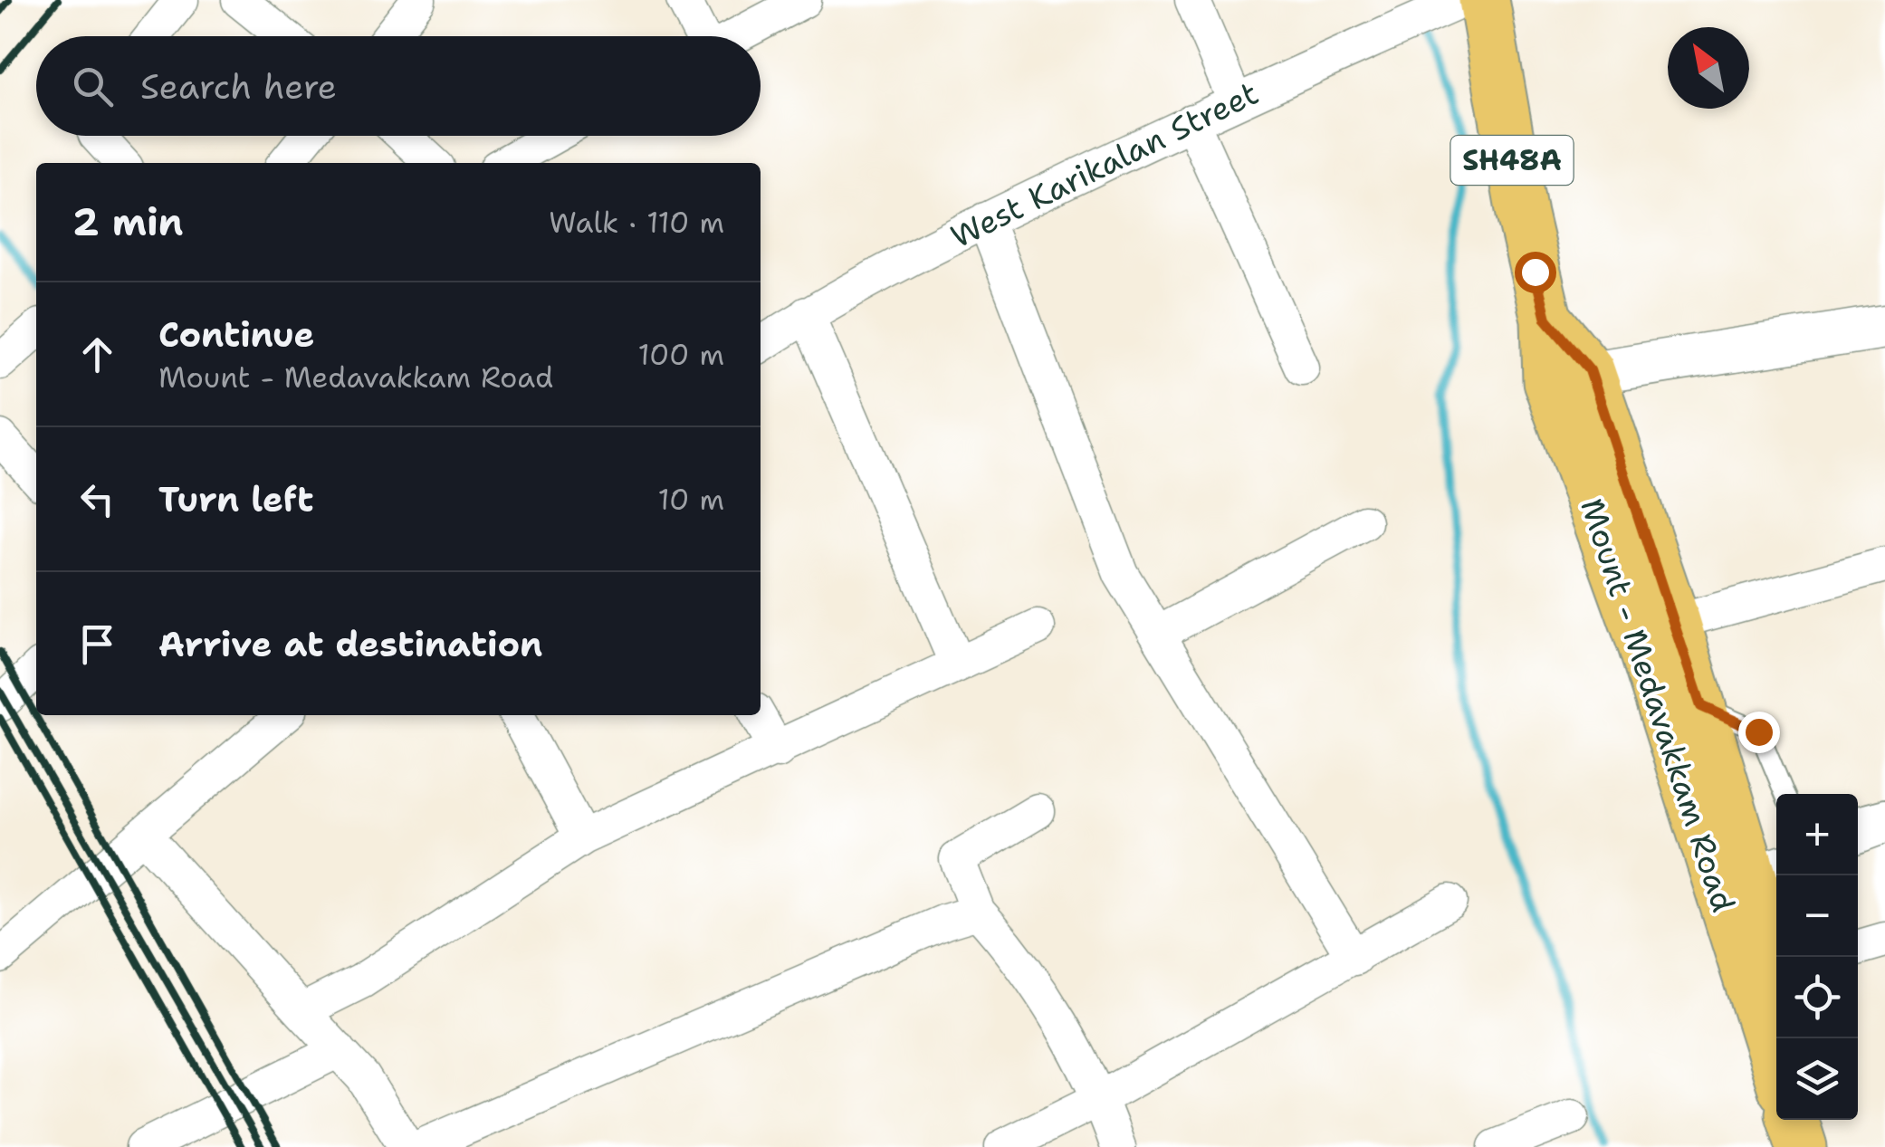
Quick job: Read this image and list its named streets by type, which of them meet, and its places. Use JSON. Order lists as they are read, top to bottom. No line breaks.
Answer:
{"streets":{"main road":["SH48A","Mount - Medavakkam Road"],"street":["West Karikalan Street"]},"north":"top left","page":{"search":"Search here","heading":["2 min","Walk · 110 m"],"list":[["Continue","Mount - Medavakkam Road","100 m"],["Turn left","10 m"],"Arrive at destination"],"map_buttons":["+","−"]}}
